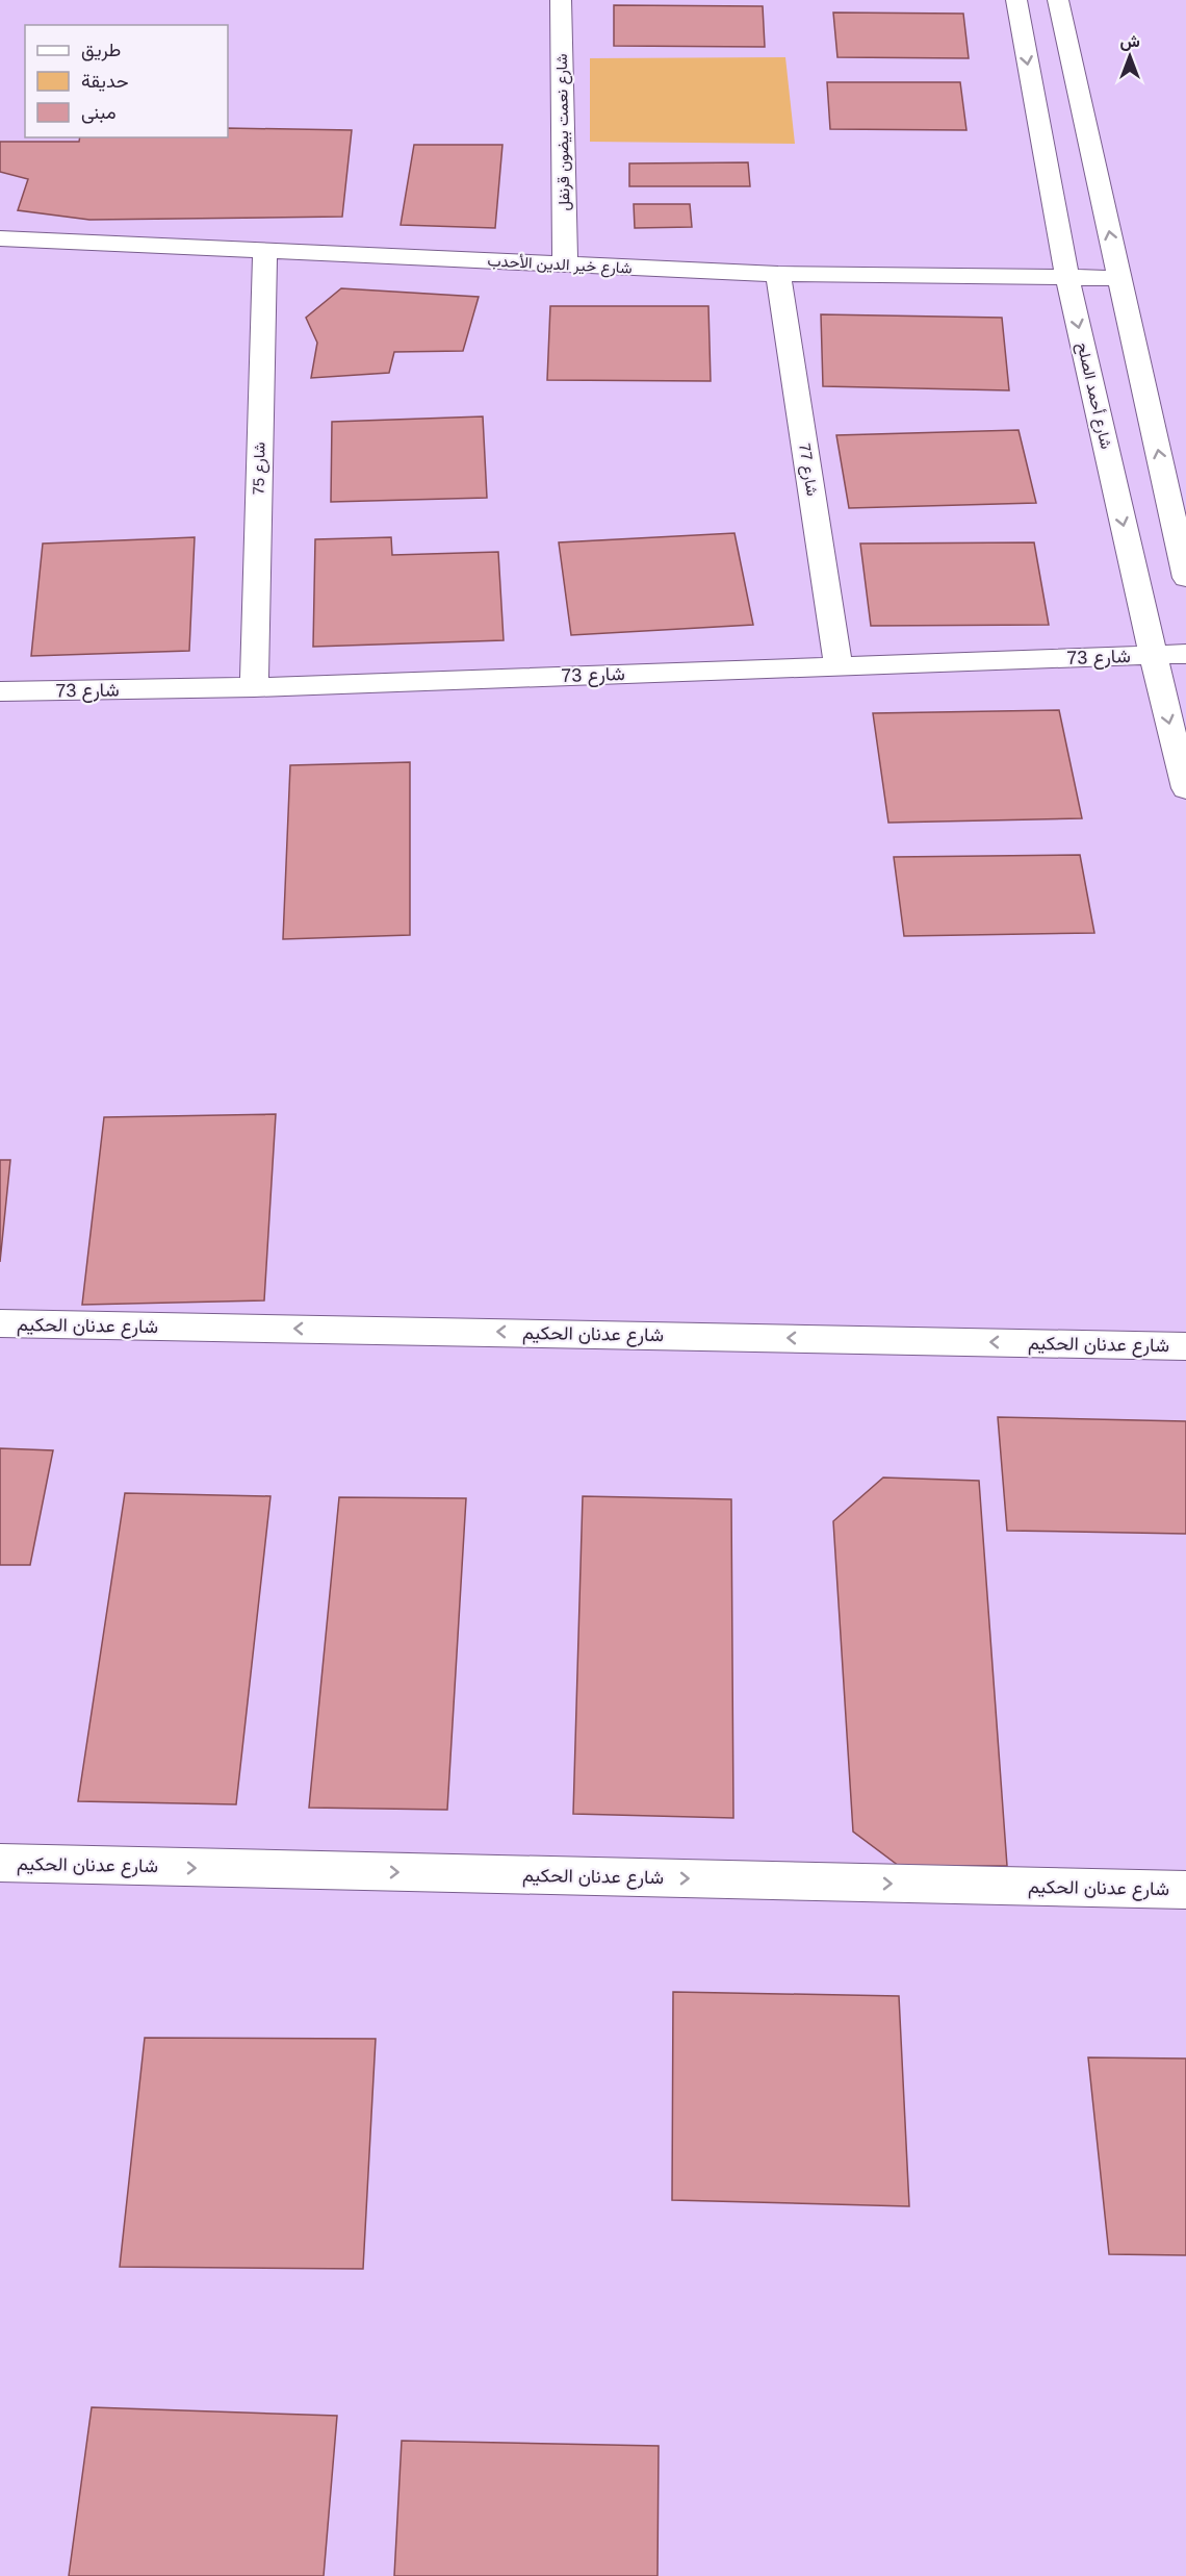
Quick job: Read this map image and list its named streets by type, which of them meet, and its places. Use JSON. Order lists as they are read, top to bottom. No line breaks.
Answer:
{"streets":{"street":["شارع نعمت بيضون قرنفل","شارع خير الدين الأحدب","شارع أحمد الصلح","شارع 75","شارع 77","شارع 73","شارع عدنان الحكيم"]},"crossings":[["شارع نعمت بيضون قرنفل","شارع خير الدين الأحدب"],["شارع خير الدين الأحدب","شارع أحمد الصلح"],["شارع خير الدين الأحدب","شارع 75"],["شارع خير الدين الأحدب","شارع 77"],["شارع أحمد الصلح","شارع 73"],["شارع 75","شارع 73"],["شارع 77","شارع 73"]],"legend":["طريق","حديقة","مبنى"],"north":"top"}
